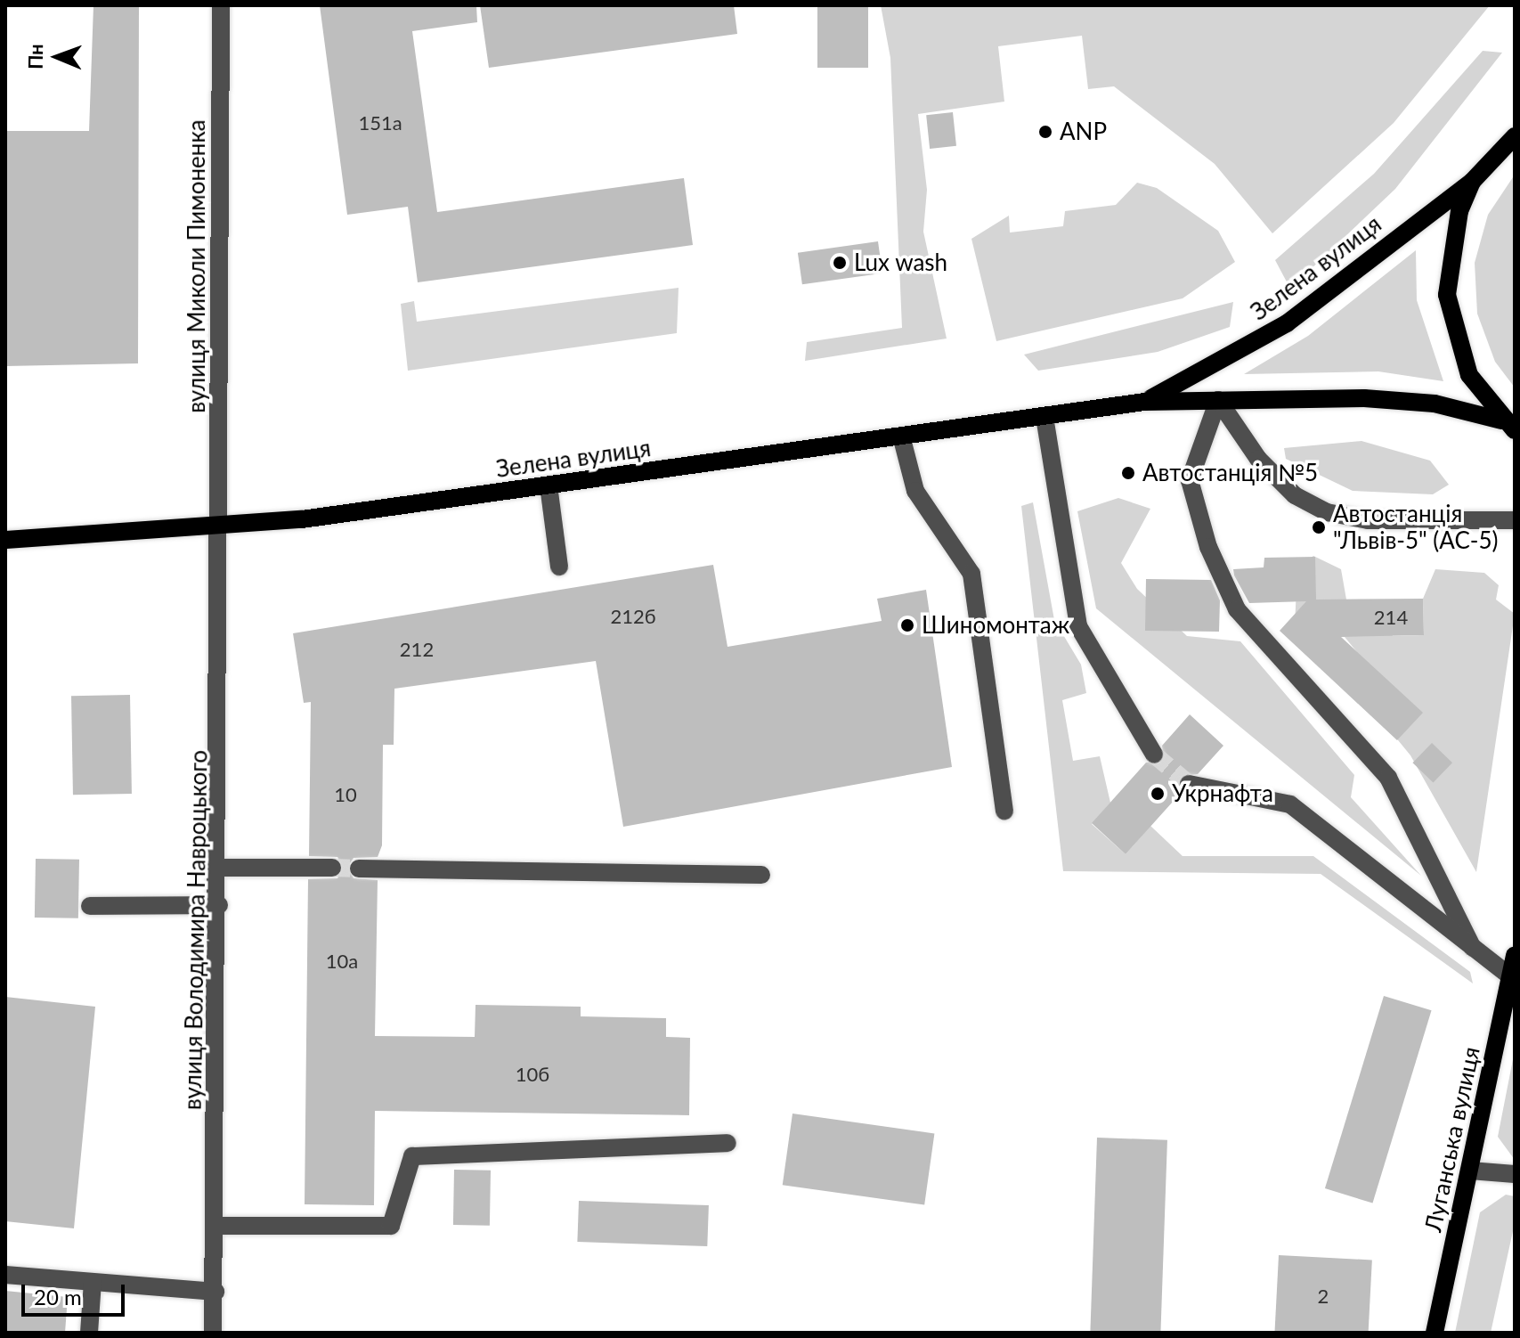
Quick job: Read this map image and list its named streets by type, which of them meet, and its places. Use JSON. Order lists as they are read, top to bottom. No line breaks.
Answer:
{"streets":{"main road":["Зелена вулиця","Луганська вулиця"],"street":["вулиця Миколи Пимоненка","вулиця Володимира Навроцького"]},"crossings":[["вулиця Миколи Пимоненка","Зелена вулиця"],["вулиця Миколи Пимоненка","вулиця Володимира Навроцького"],["Зелена вулиця","вулиця Володимира Навроцького"]],"places":["ANP","Lux wash","Автостанція №5","Автостанція \"Львів-5\" (АС-5)","Шиномонтаж","Укрнафта"],"house_numbers":["151а","212б","214","212","10","10а","10б","2"],"scale_bar":"20 m","north":"left"}
